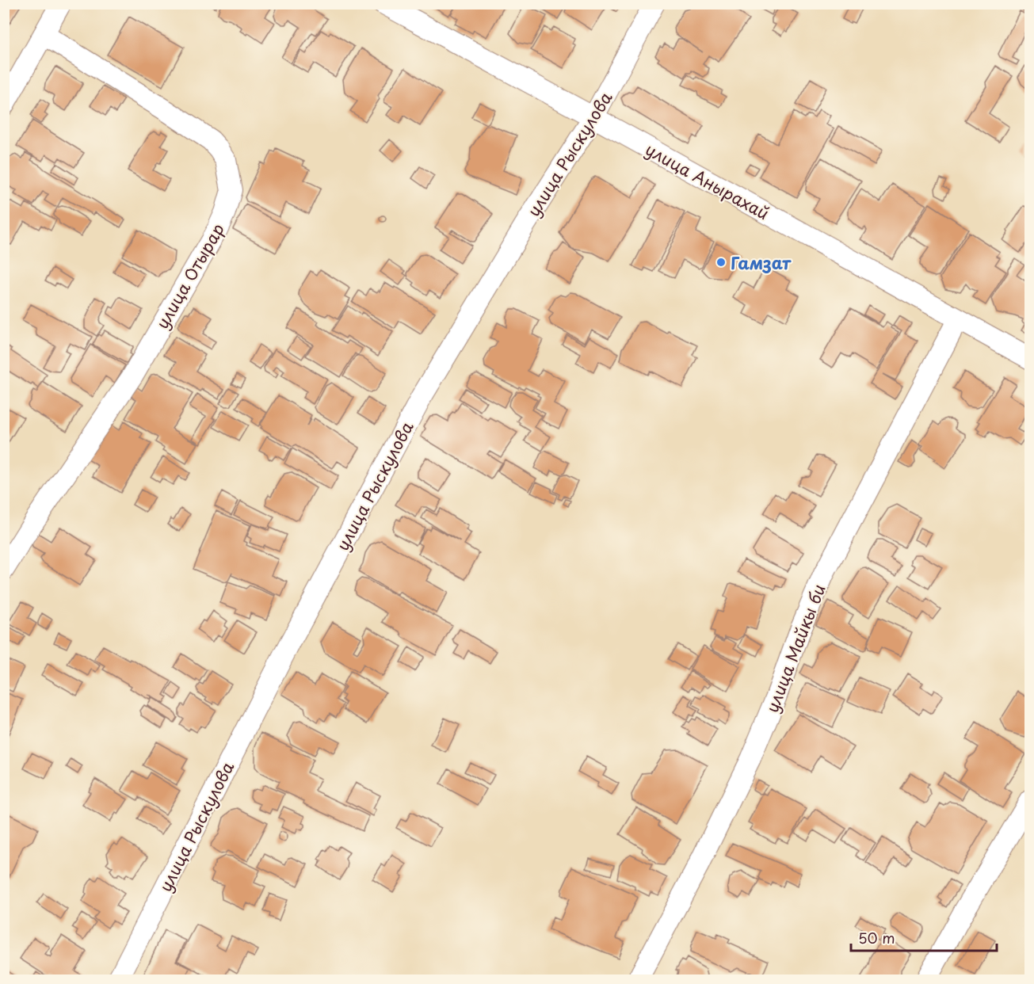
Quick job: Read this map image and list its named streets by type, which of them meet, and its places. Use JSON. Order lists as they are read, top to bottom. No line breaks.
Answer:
{"streets":{"street":["улица Рыскулова","улица Анырахай","улица Отырар","улица Майкы би"]},"crossings":[["улица Рыскулова","улица Анырахай"],["улица Анырахай","улица Майкы би"]],"places":["Гамзат"],"scale_bar":"50 m"}
